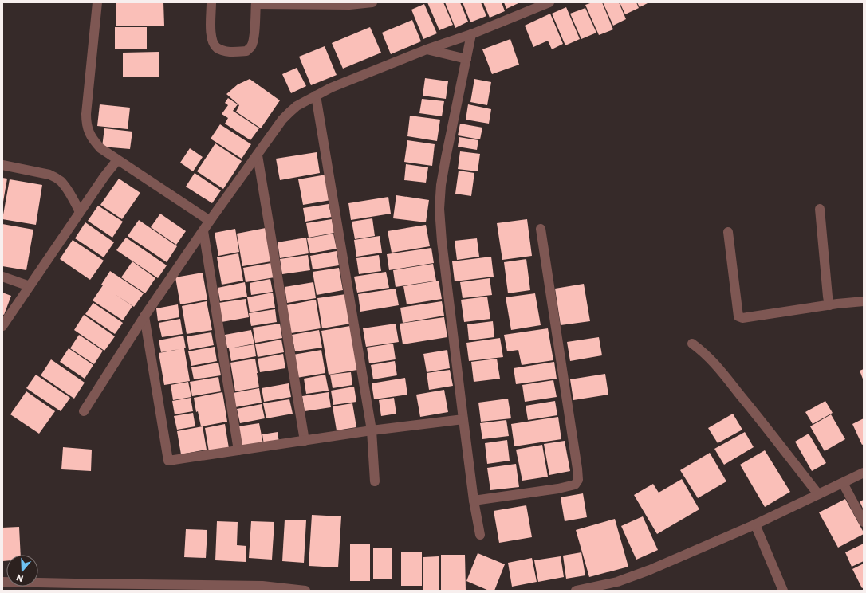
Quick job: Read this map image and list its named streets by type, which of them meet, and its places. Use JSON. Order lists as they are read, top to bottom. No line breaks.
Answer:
{"north":"bottom"}
